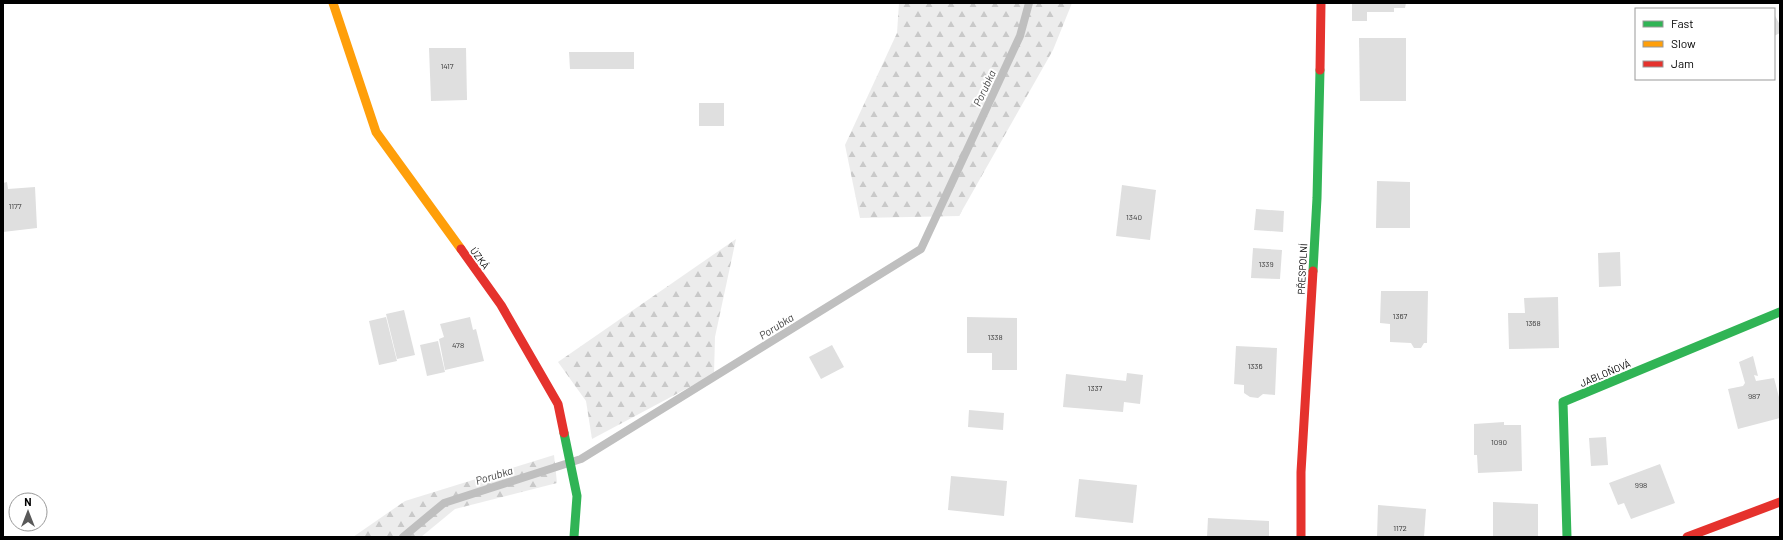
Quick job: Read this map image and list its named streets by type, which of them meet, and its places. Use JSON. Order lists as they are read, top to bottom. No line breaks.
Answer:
{"streets":{"street":["ÚZKÁ","PŘESPOLNÍ","JABLOŇOVÁ"]},"water":["Porubka"],"house_numbers":["1417","1177","1340","1339","1367","1368","1338","478","1336","1337","987","1090","998","1172"],"legend":["Fast","Slow","Jam"],"north":"top"}
